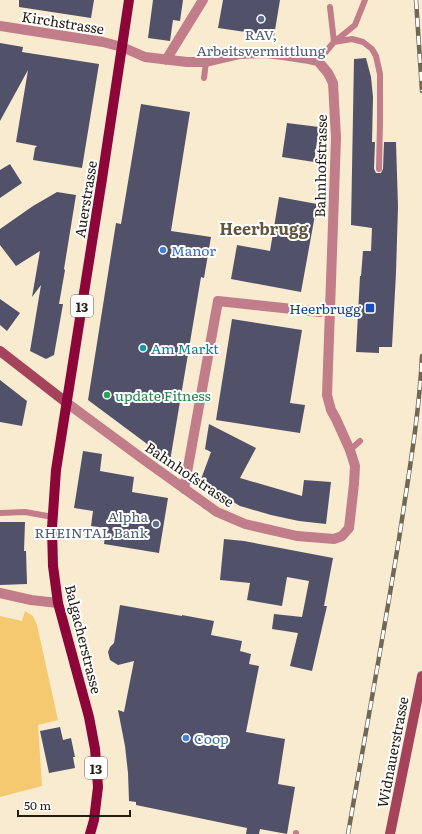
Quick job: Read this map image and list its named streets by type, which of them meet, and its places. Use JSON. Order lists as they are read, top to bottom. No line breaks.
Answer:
{"streets":{"main road":["Auerstrasse","13","Balgacherstrasse","Widnauerstrasse"],"street":["Kirchstrasse","Bahnhofstrasse"]},"crossings":[["Kirchstrasse","Auerstrasse"],["Bahnhofstrasse","Auerstrasse"],["Bahnhofstrasse","Balgacherstrasse"],["Auerstrasse","Balgacherstrasse"]],"districts":["Heerbrugg"],"places":{"other":["RAV, Arbeitsvermittlung","Manor","Am Markt","update Fitness","Alpha RHEINTAL Bank","Coop"],"transit":["Heerbrugg"]},"scale_bar":"50 m"}
